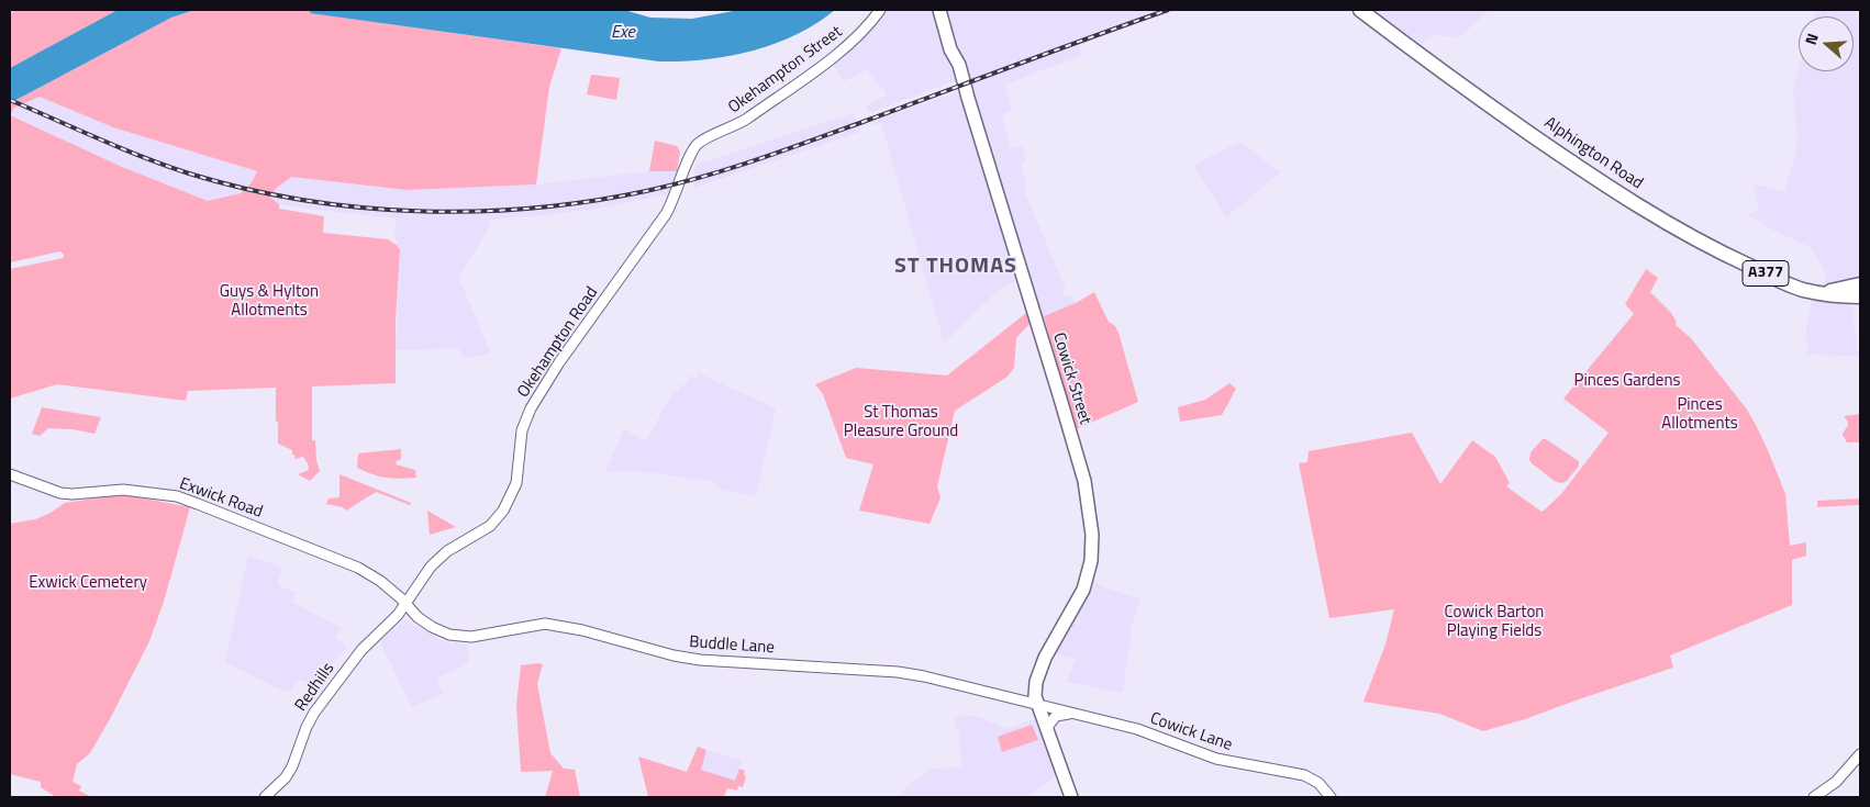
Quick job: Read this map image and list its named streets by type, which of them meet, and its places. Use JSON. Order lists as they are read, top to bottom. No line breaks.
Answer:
{"streets":{"highway":["Alphington Road","A377"],"main road":["Cowick Street"],"street":["Okehampton Street","Okehampton Road","Exwick Road","Buddle Lane","Redhills","Cowick Lane"]},"crossings":[["Okehampton Street","Okehampton Road"],["Okehampton Road","Exwick Road"],["Okehampton Road","Buddle Lane"],["Okehampton Road","Redhills"],["Cowick Street","Buddle Lane"],["Cowick Street","Cowick Lane"],["Exwick Road","Buddle Lane"],["Exwick Road","Redhills"],["Buddle Lane","Redhills"],["Buddle Lane","Cowick Lane"]],"districts":["ST THOMAS"],"water":["Exe"],"parks":["Guys & Hylton Allotments","Pinces Gardens","Pinces Allotments","St Thomas Pleasure Ground","Exwick Cemetery","Cowick Barton Playing Fields"],"north":"left"}
